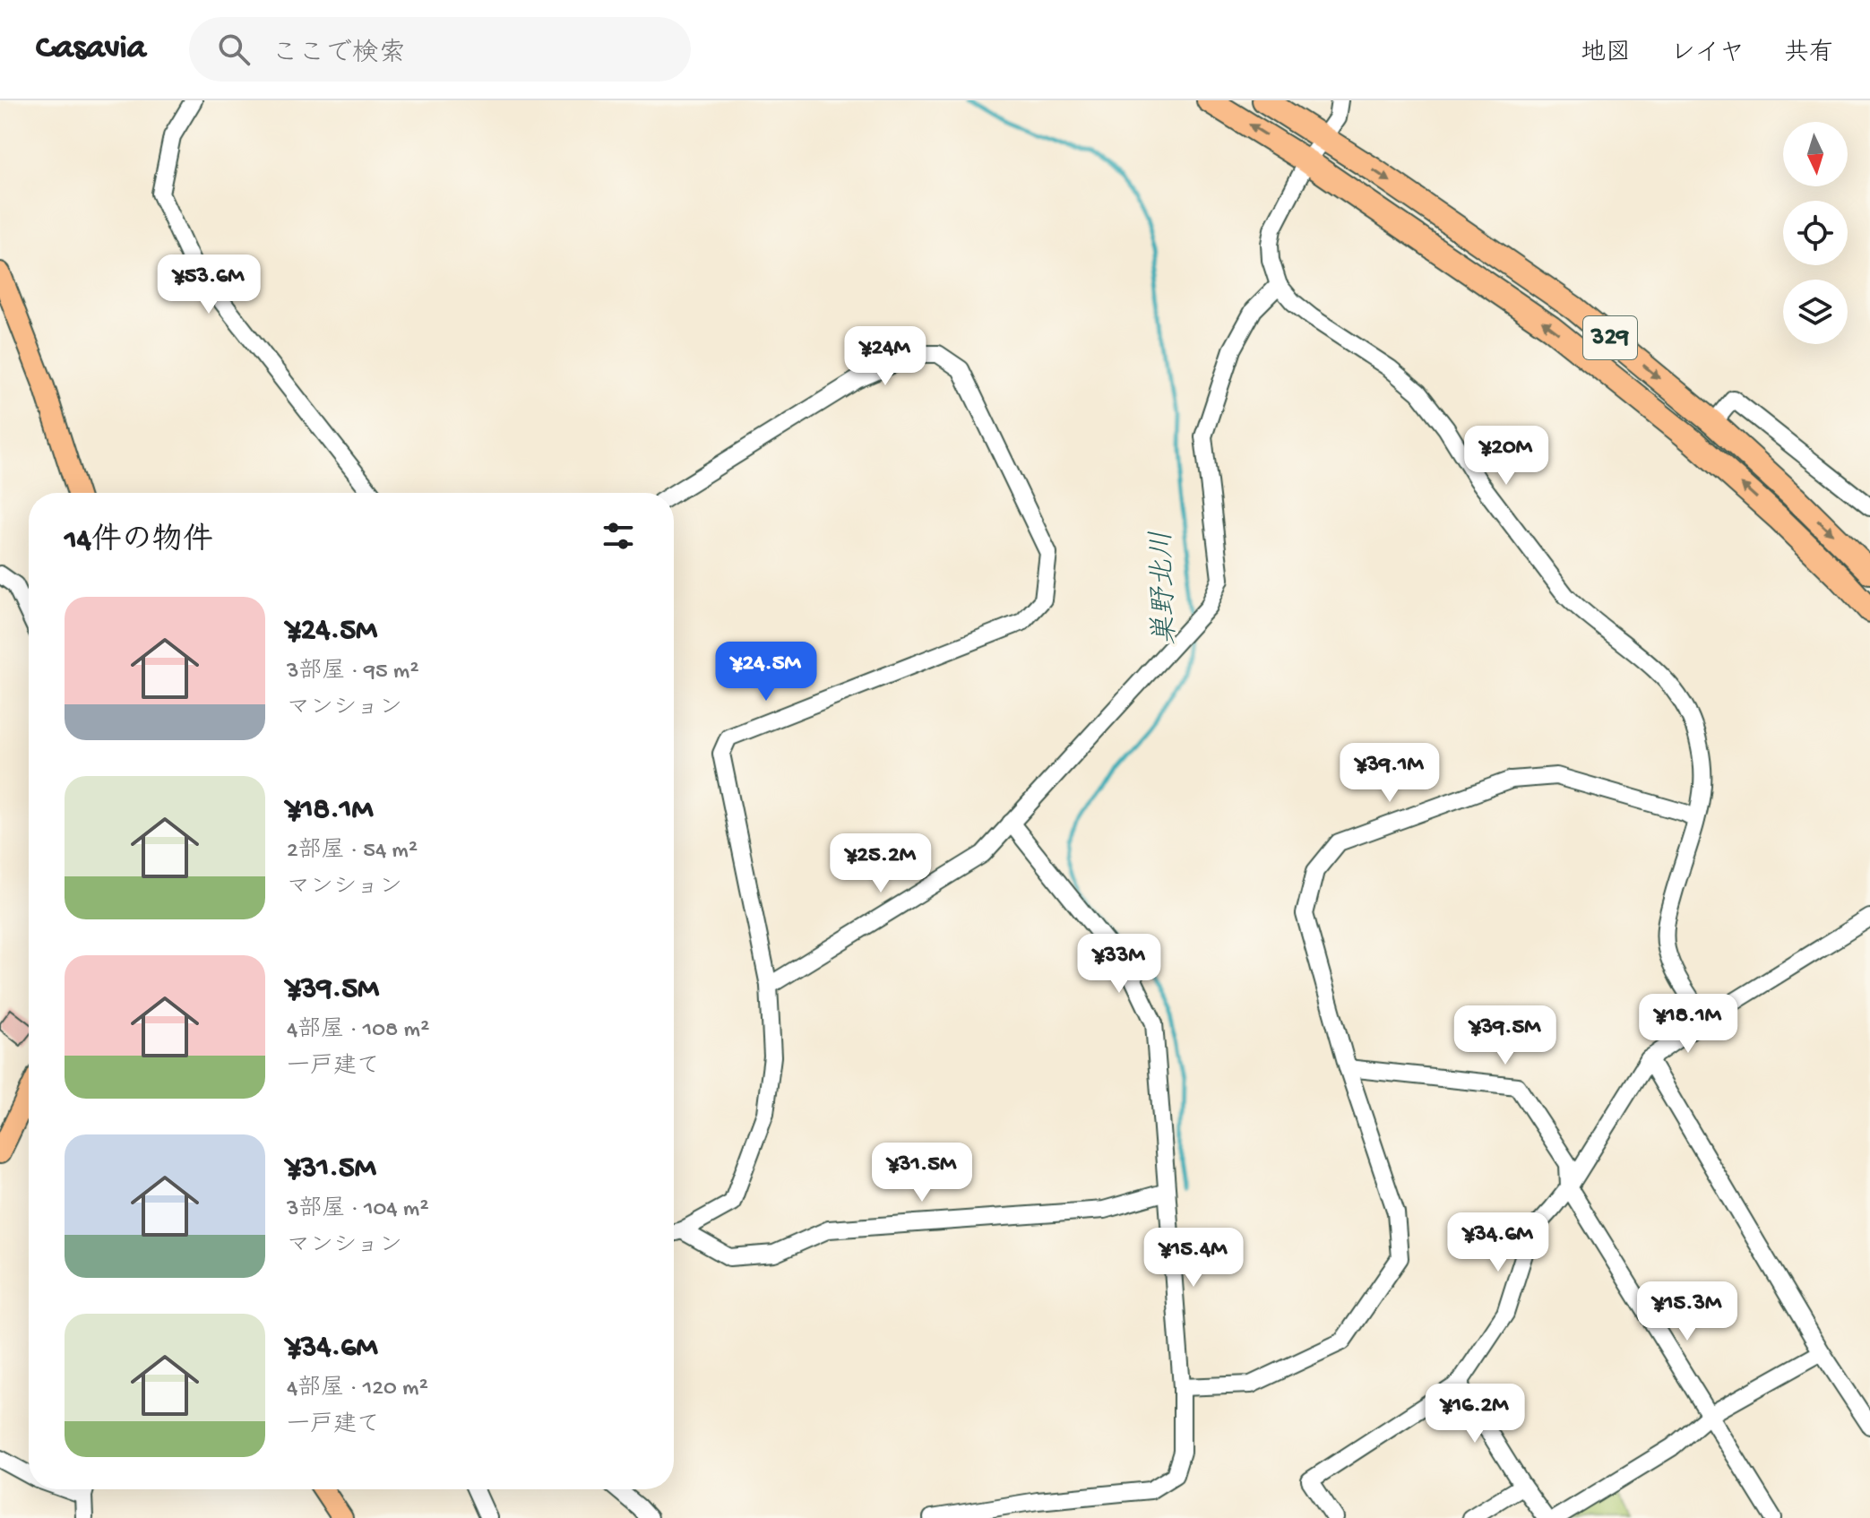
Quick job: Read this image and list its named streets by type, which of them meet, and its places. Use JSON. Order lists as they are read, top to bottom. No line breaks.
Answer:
{"streets":{"highway":["329"]},"water":["巣野北川"],"north":"bottom","page":{"header":"Casavia","search":"ここで検索","nav":["地図","レイヤ","共有"],"price":["¥53.6M","¥24M","¥20M","¥24.5M","¥39.1M","¥25.2M","¥33M","¥18.1M","¥39.5M","¥31.5M","¥34.6M","¥15.4M","¥15.3M","¥16.2M"],"heading":"14件の物件","list":[{"name":"¥24.5M","note":"3部屋 · 95 m² · マンション"},{"name":"¥18.1M","note":"2部屋 · 54 m² · マンション"},{"name":"¥39.5M","note":"4部屋 · 108 m² · 一戸建て"},{"name":"¥31.5M","note":"3部屋 · 104 m² · マンション"},{"name":"¥34.6M","note":"4部屋 · 120 m² · 一戸建て"}]}}
